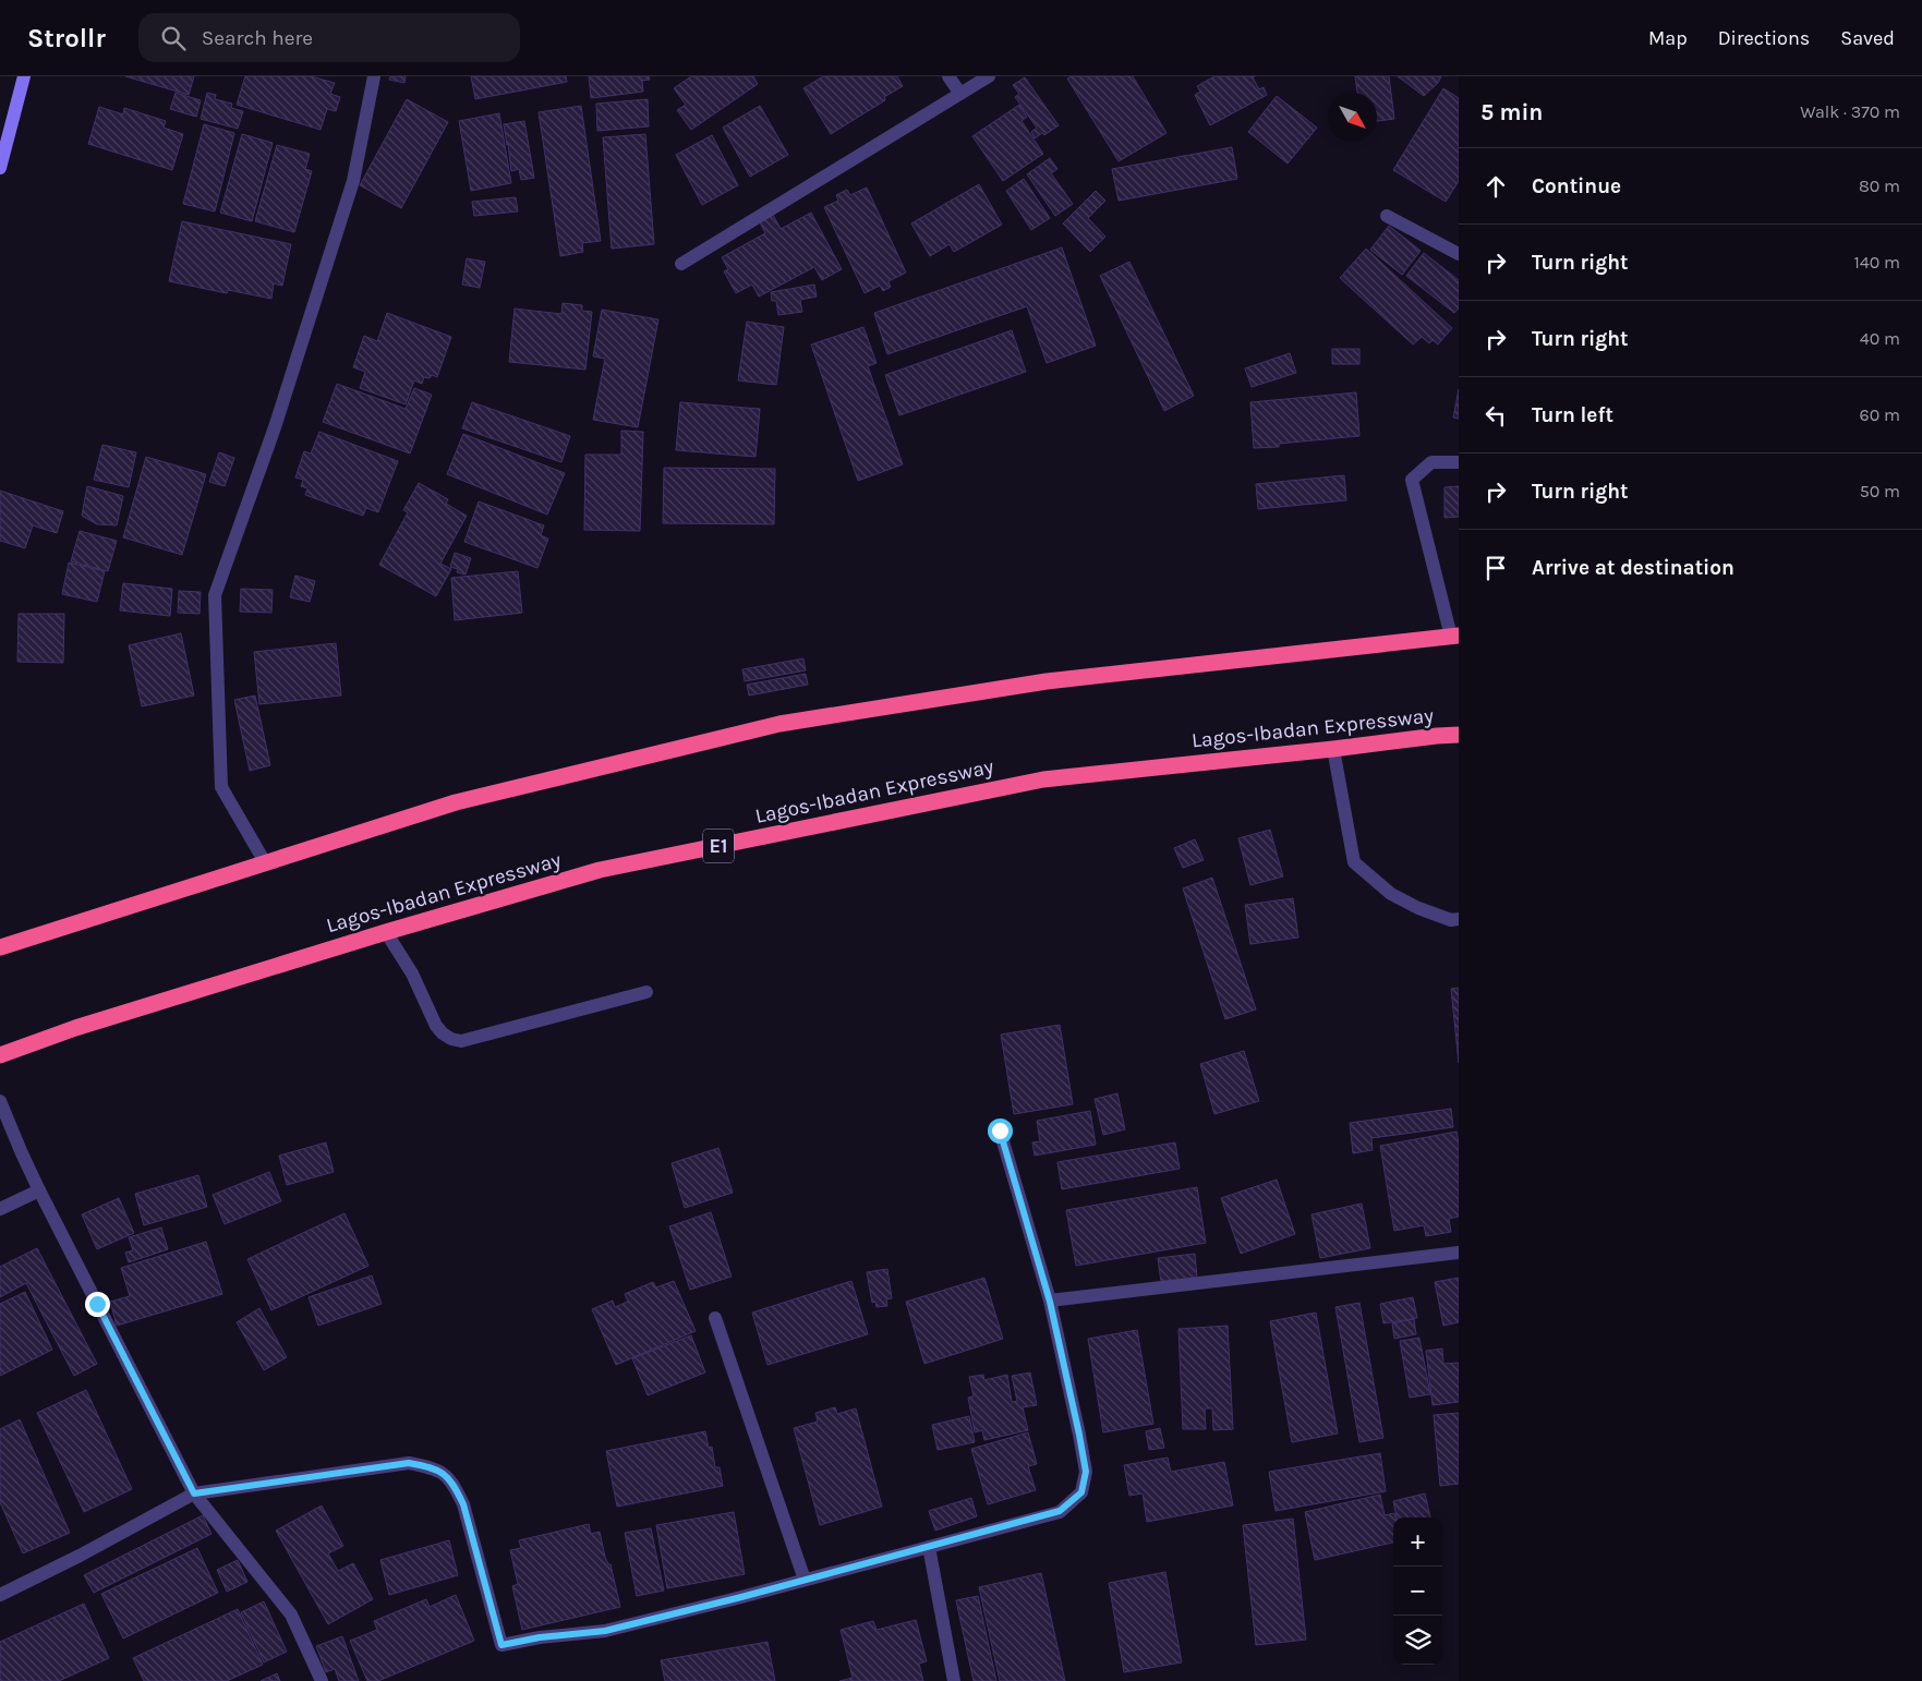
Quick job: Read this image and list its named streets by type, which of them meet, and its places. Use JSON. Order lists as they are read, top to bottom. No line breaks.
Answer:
{"streets":{"highway":["Lagos-Ibadan Expressway","E1"]},"north":"bottom right","page":{"header":"Strollr","search":"Search here","nav":["Map","Directions","Saved"],"heading":["5 min","Walk · 370 m"],"list":[["Continue","80 m"],["Turn right","140 m"],["Turn right","40 m"],["Turn left","60 m"],["Turn right","50 m"],"Arrive at destination"],"map_buttons":["+","−"]}}
